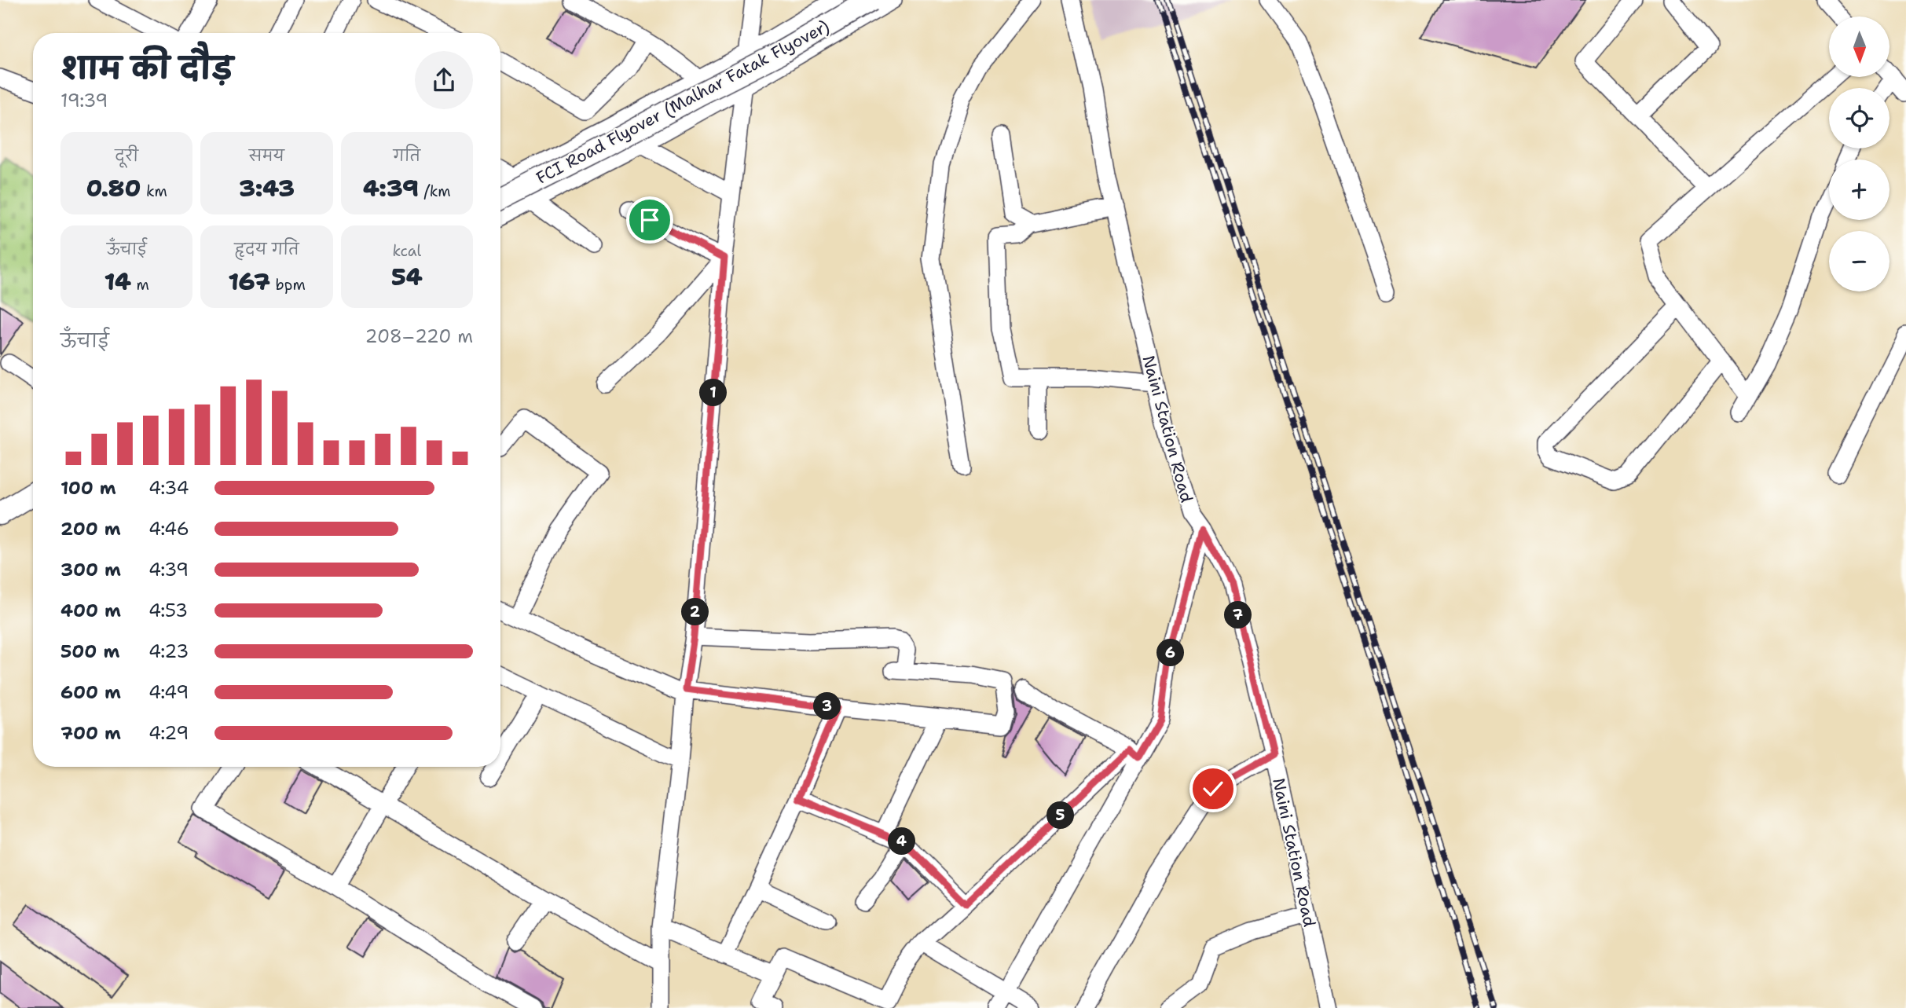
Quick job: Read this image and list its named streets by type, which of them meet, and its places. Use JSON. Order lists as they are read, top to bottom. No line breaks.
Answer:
{"streets":{"main road":["FCI Road Flyover (Malhar Fatak Flyover)"],"street":["Naini Station Road"]},"north":"bottom","page":{"map_buttons":["+","−"],"heading":["शाम की दौड़","19:39"],"stats":[["दूरी","0.80 km"],["समय","3:43"],["गति","4:39 /km"],["ऊँचाई","14 m"],["हृदय गति","167 bpm"],["kcal","54"]],"chart":["ऊँचाई","208–220 m"],"pins":["1","2","7","6","3","5","4"],"list":[{"name":"100 m","note":"4:34"},{"name":"200 m","note":"4:46"},{"name":"300 m","note":"4:39"},{"name":"400 m","note":"4:53"},{"name":"500 m","note":"4:23"},{"name":"600 m","note":"4:49"},{"name":"700 m","note":"4:29"}]}}
